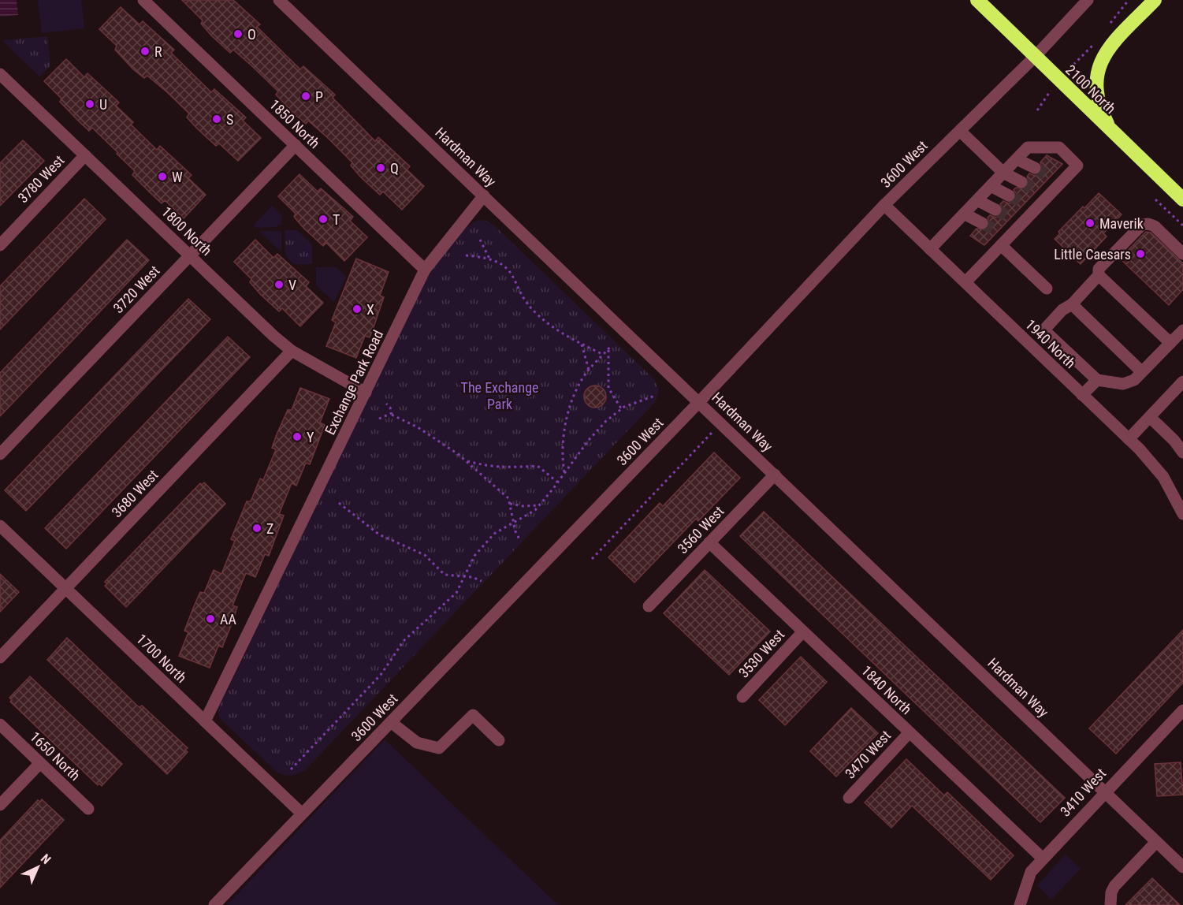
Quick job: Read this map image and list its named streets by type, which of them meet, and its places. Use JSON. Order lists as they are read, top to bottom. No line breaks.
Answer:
{"streets":{"highway":["2100 North"],"street":["1850 North","Hardman Way","3600 West","3780 West","1800 North","3720 West","1940 North","Exchange Park Road","3680 West","3560 West","3530 West","1700 North","1840 North","3470 West","1650 North","3410 West"]},"crossings":[["2100 North","3600 West"],["1850 North","3720 West"],["1850 North","Exchange Park Road"],["Hardman Way","3600 West"],["Hardman Way","Exchange Park Road"],["Hardman Way","3560 West"],["Hardman Way","3410 West"],["3600 West","1940 North"],["3600 West","1700 North"],["3780 West","1800 North"],["1800 North","3720 West"],["1800 North","Exchange Park Road"],["1800 North","3680 West"],["Exchange Park Road","1700 North"],["3680 West","1700 North"],["3560 West","1840 North"],["3530 West","1840 North"],["1840 North","3470 West"],["1840 North","3410 West"]],"parks":["The Exchange Park"],"places":["O","R","P","U","S","Q","W","T","Maverik","Little Caesars","V","X","Y","Z","AA"],"north":"top right"}
